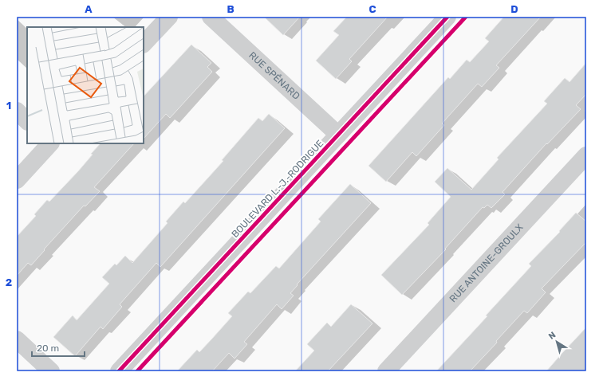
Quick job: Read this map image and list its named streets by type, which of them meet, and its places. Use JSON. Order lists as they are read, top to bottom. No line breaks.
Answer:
{"streets":{"street":["RUE SPÉNARD","BOULEVARD L.-J.-RODRIGUE","RUE ANTOINE-GROULX"]},"crossings":[["RUE SPÉNARD","BOULEVARD L.-J.-RODRIGUE"]],"scale_bar":"20 m","north":"top left","grid":{"columns":["A","B","C","D"],"rows":["1","2"]}}
